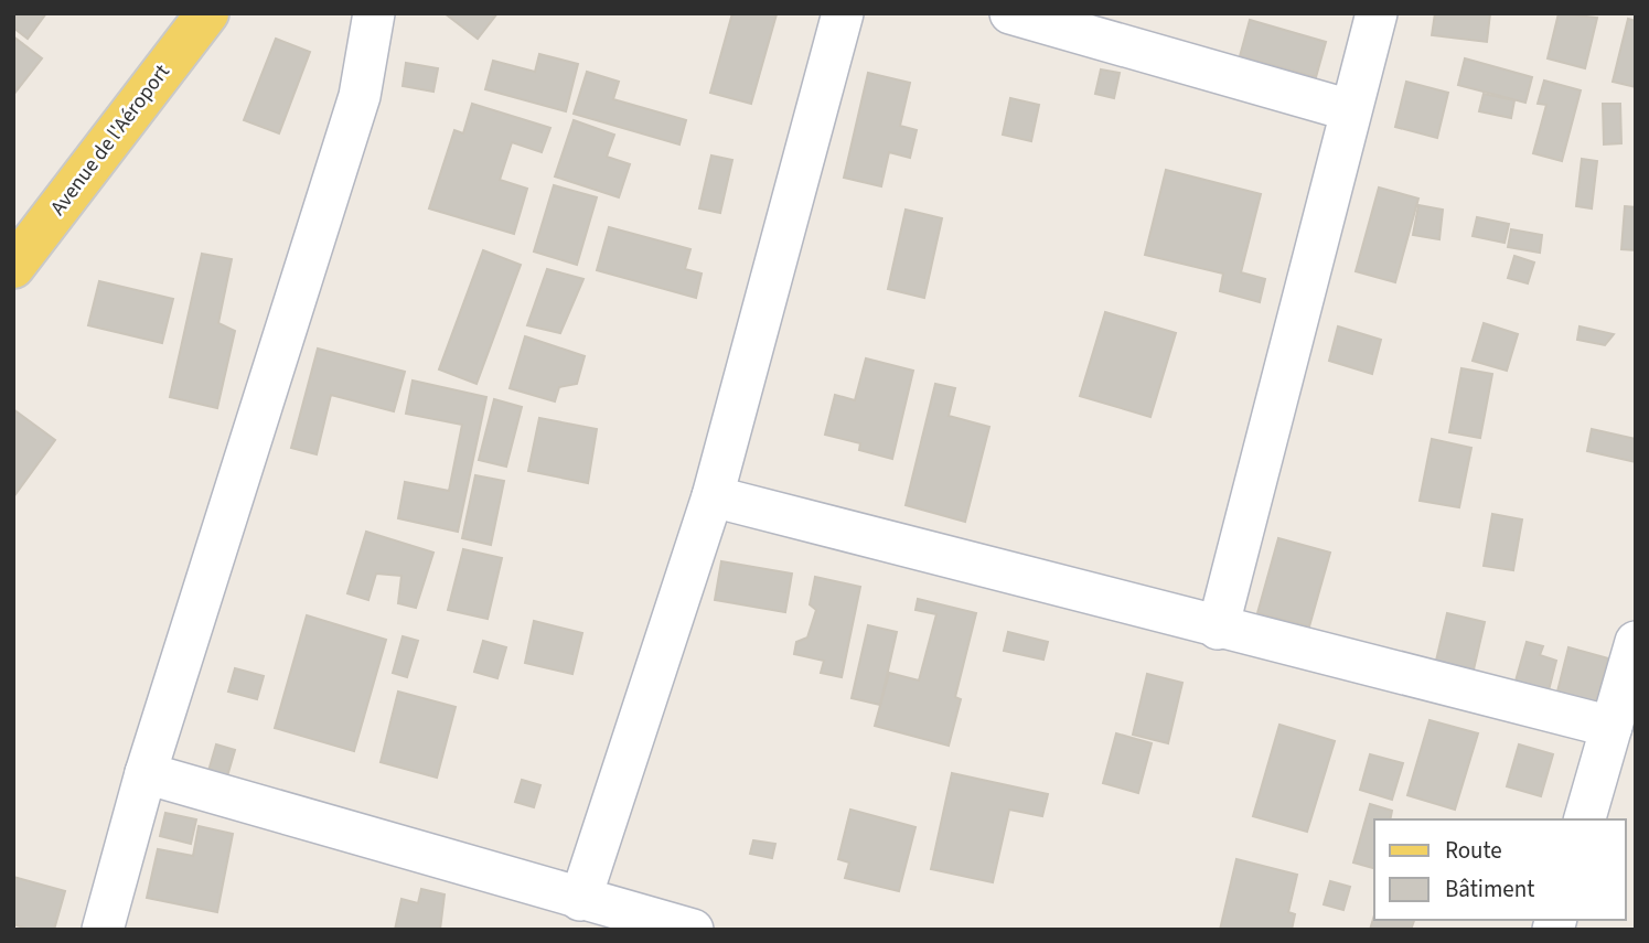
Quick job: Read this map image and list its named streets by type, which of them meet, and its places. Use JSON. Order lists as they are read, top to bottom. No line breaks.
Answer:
{"streets":{"main road":["Avenue de l'Aéroport"]},"legend":["Route","Bâtiment"]}
